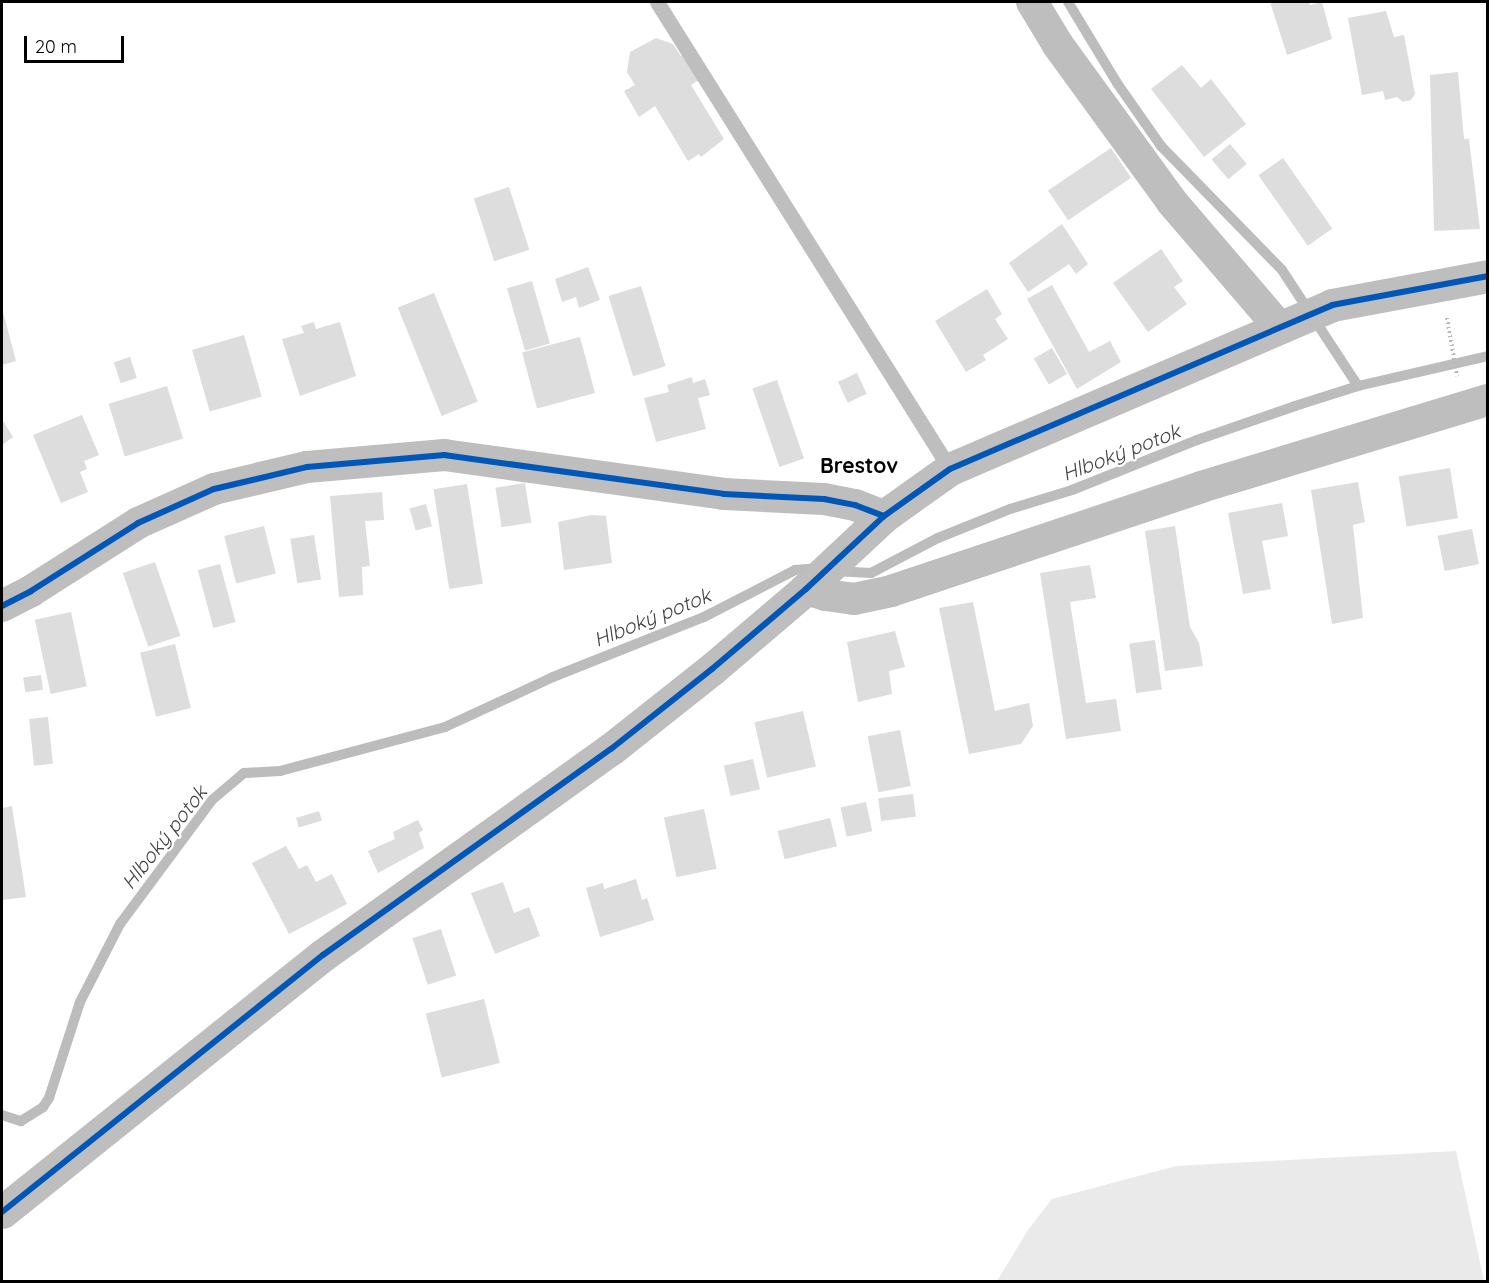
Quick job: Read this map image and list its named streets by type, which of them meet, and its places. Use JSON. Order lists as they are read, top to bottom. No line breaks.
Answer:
{"districts":["Brestov"],"water":["Hlboký potok"],"scale_bar":"20 m"}
